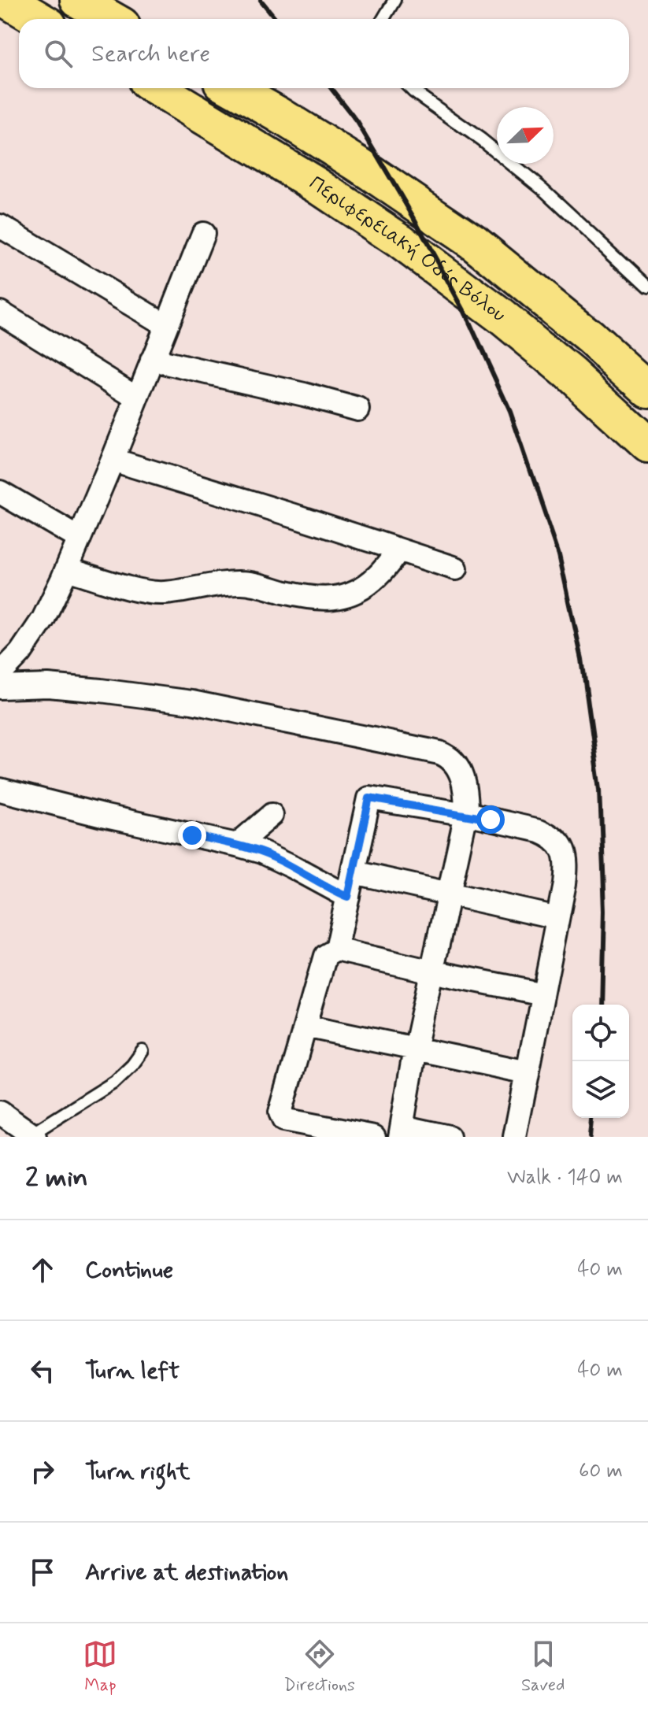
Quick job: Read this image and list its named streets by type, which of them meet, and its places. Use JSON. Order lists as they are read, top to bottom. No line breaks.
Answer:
{"streets":{"main road":["Περιφερειακή Οδός Βόλου"]},"north":"top right","page":{"search":"Search here","heading":["2 min","Walk · 140 m"],"list":[["Continue","40 m"],["Turn left","40 m"],["Turn right","60 m"],"Arrive at destination"],"nav":["Map","Directions","Saved"]}}
